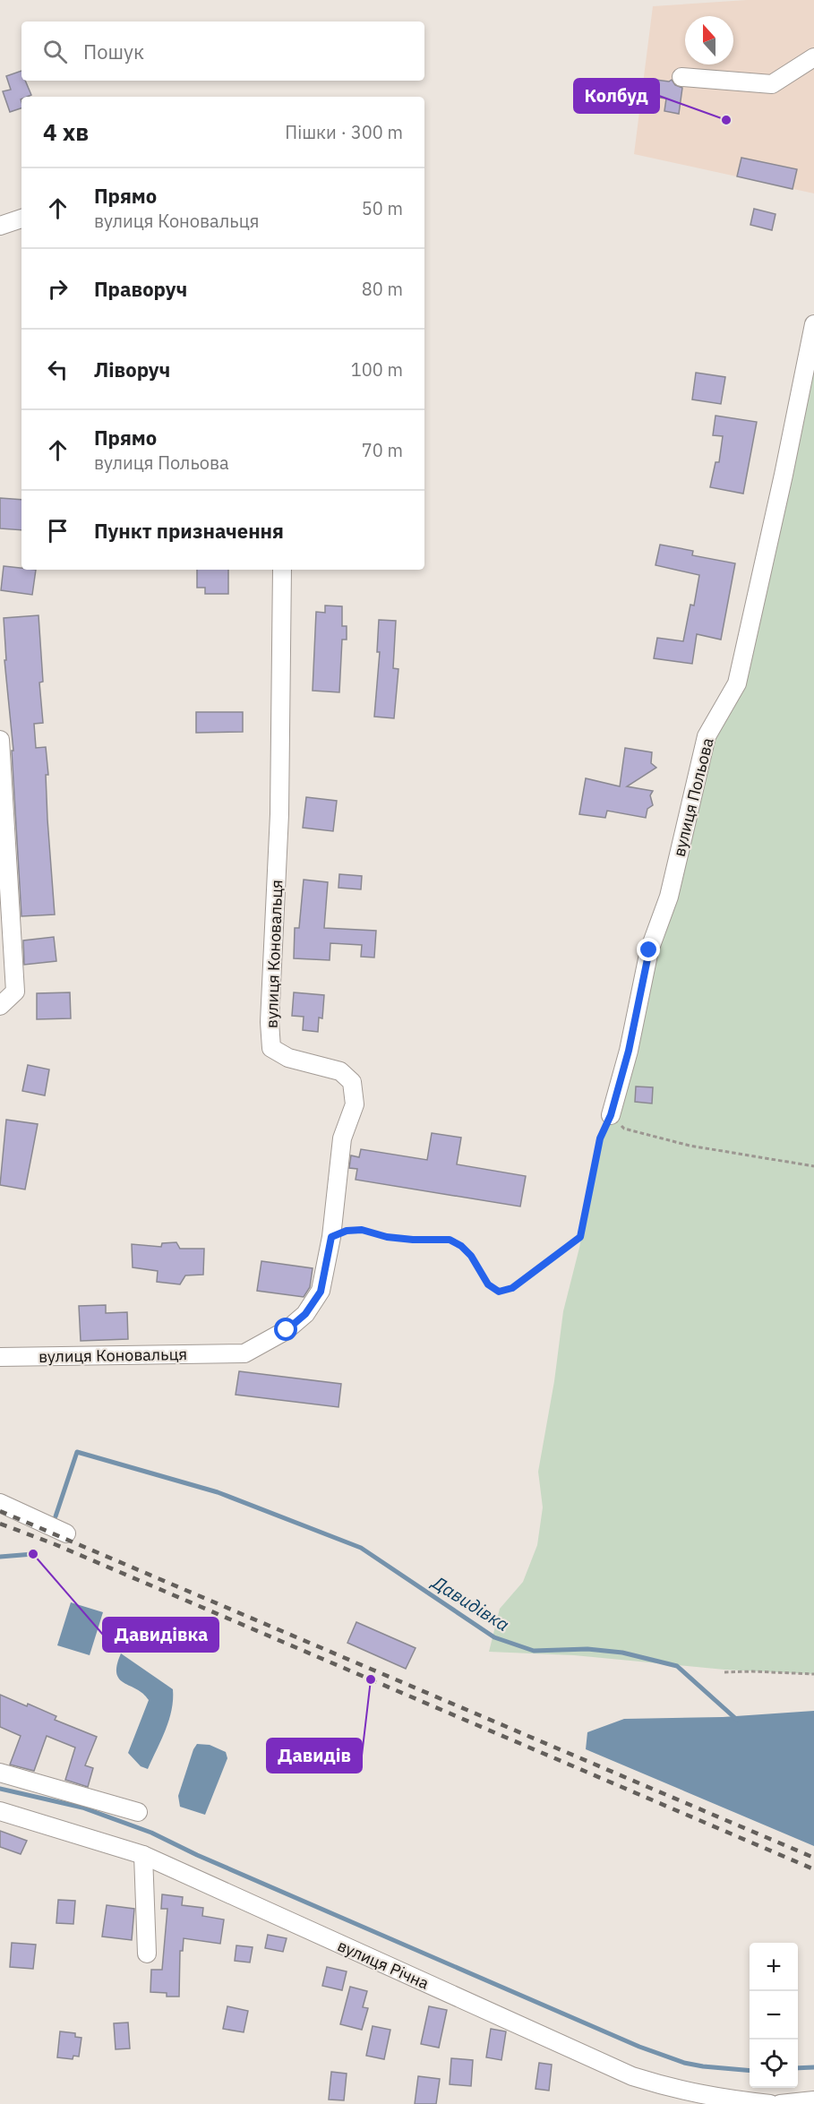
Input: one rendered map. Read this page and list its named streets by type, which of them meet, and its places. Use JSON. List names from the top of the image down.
{
  "streets": {
    "street": ["вулиця Польова", "вулиця Коновальця", "вулиця Річна"]
  },
  "water": ["Давидівка"],
  "places": ["Колбуд", "Давидівка", "Давидів"],
  "north": "top",
  "page": {
    "search": "Пошук",
    "heading": ["4 хв", "Пішки · 300 m"],
    "list": [
      ["Прямо", "вулиця Коновальця", "50 m"],
      ["Праворуч", "80 m"],
      ["Ліворуч", "100 m"],
      ["Прямо", "вулиця Польова", "70 m"],
      "Пункт призначення"
    ],
    "map_buttons": ["+", "−"]
  }
}
